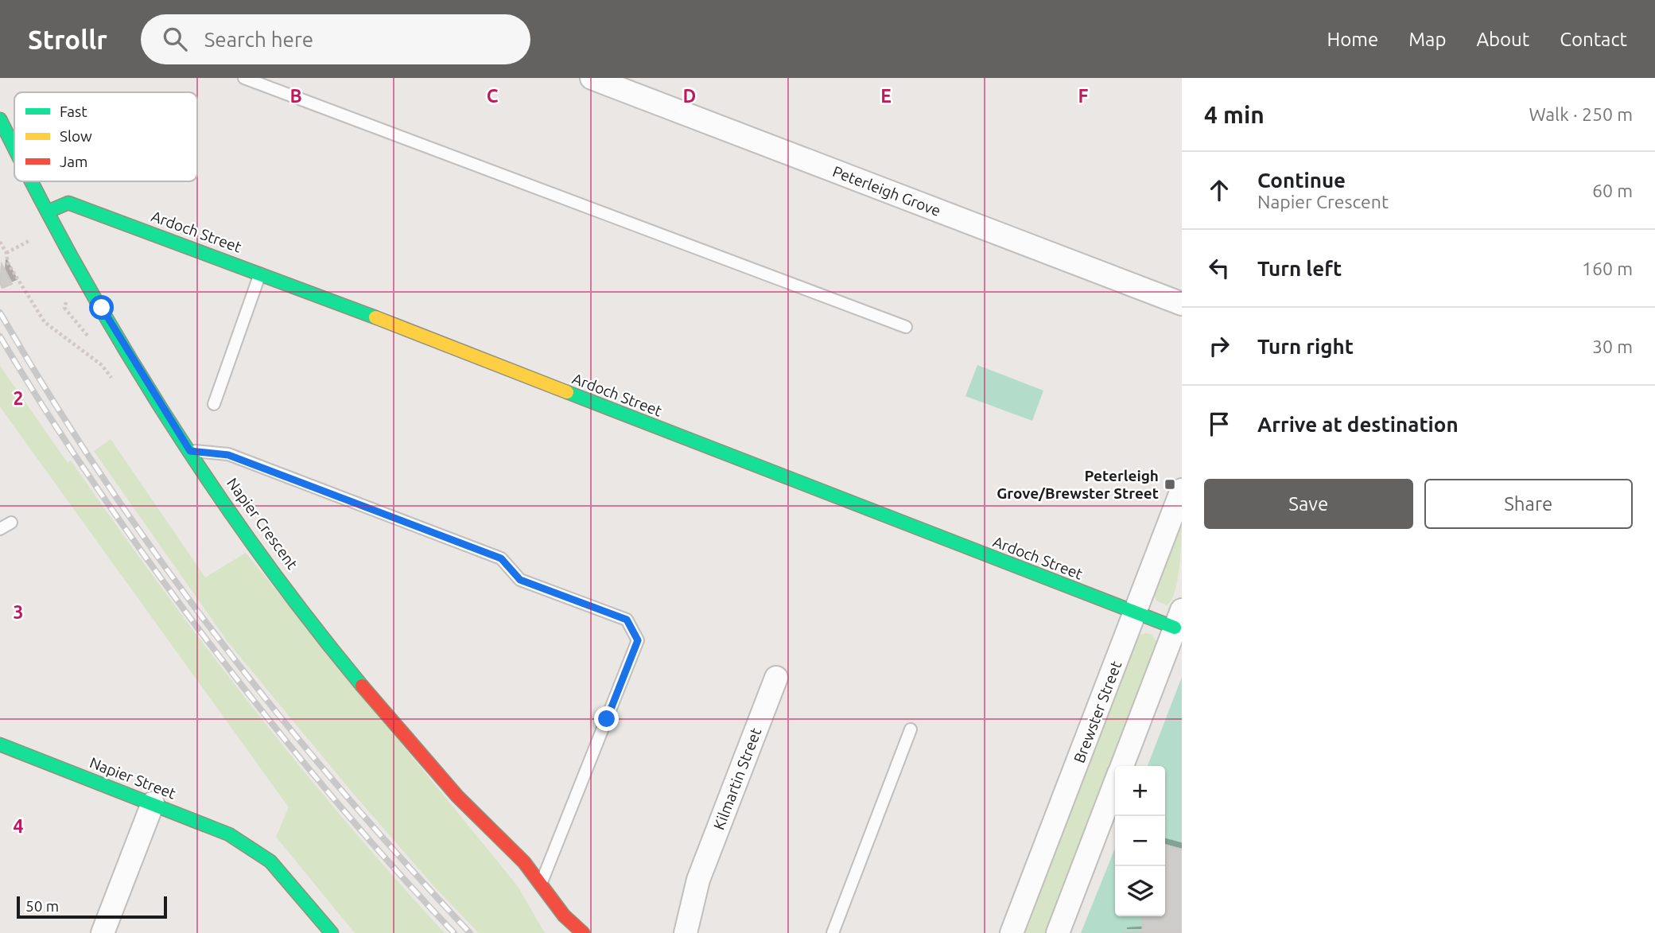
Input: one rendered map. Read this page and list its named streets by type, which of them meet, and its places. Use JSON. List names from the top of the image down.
{
  "streets": {
    "street": [
      "Peterleigh Grove",
      "Ardoch Street",
      "Napier Crescent",
      "Brewster Street",
      "Napier Street",
      "Kilmartin Street"
    ]
  },
  "crossings": [
    ["Ardoch Street", "Napier Crescent"],
    ["Ardoch Street", "Brewster Street"]
  ],
  "places": {
    "transit": ["Peterleigh Grove/Brewster Street"]
  },
  "legend": ["Fast", "Slow", "Jam"],
  "scale_bar": "50 m",
  "page": {
    "header": "Strollr",
    "search": "Search here",
    "nav": [
      "Home",
      "Map",
      "About",
      "Contact"
    ],
    "heading": ["4 min", "Walk · 250 m"],
    "list": [
      ["Continue", "Napier Crescent", "60 m"],
      ["Turn left", "160 m"],
      ["Turn right", "30 m"],
      "Arrive at destination"
    ],
    "buttons": ["Save", "Share"],
    "map_buttons": ["+", "−"],
    "scale": "50 m"
  },
  "grid": {
    "columns": [
      "B",
      "C",
      "D",
      "E",
      "F"
    ],
    "rows": ["2", "3", "4"]
  }
}
